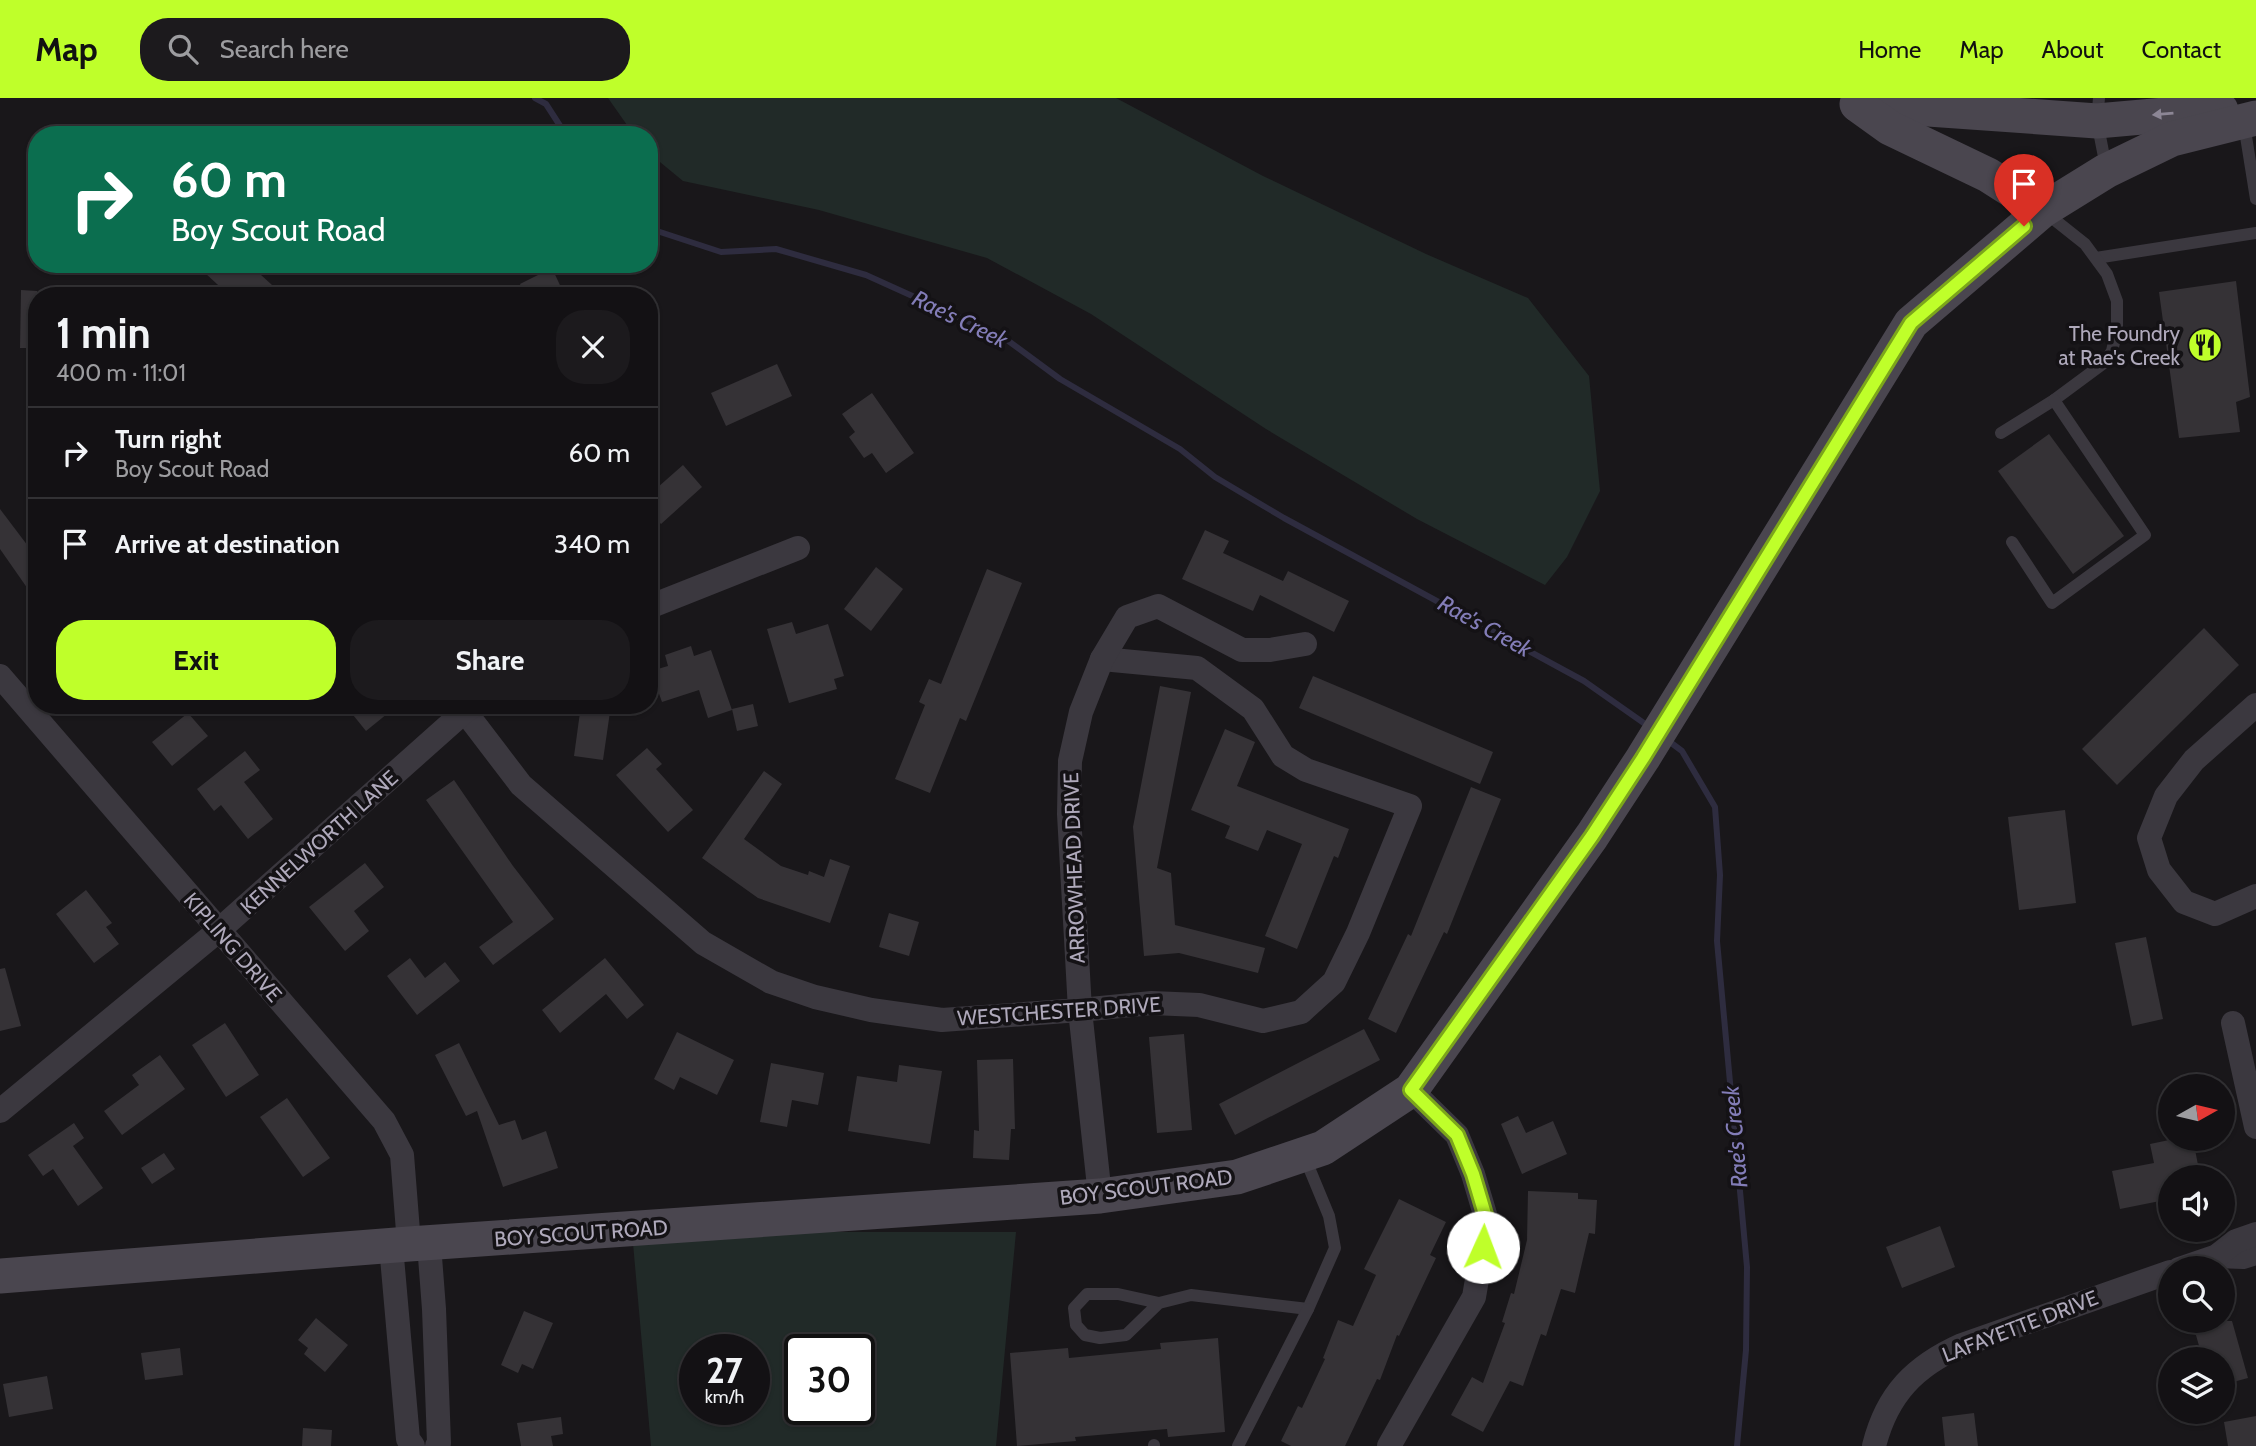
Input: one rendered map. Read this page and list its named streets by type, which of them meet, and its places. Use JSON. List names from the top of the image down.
{
  "streets": {
    "street": [
      "KENNELWORTH LANE",
      "ARROWHEAD DRIVE",
      "KIPLING DRIVE",
      "WESTCHESTER DRIVE",
      "BOY SCOUT ROAD",
      "LAFAYETTE DRIVE"
    ]
  },
  "crossings": [
    ["KENNELWORTH LANE", "KIPLING DRIVE"],
    ["ARROWHEAD DRIVE", "WESTCHESTER DRIVE"],
    ["ARROWHEAD DRIVE", "BOY SCOUT ROAD"],
    ["KIPLING DRIVE", "BOY SCOUT ROAD"]
  ],
  "water": ["Rae's Creek"],
  "places": {
    "restaurant": ["The Foundry at Rae's Creek"]
  },
  "north": "right",
  "page": {
    "header": "Map",
    "search": "Search here",
    "nav": [
      "Home",
      "Map",
      "About",
      "Contact"
    ],
    "turn": ["60 m", "Boy Scout Road"],
    "heading": ["1 min", "400 m · 11:01"],
    "list": [
      {
        "name": "Turn right",
        "note": "Boy Scout Road",
        "value": "60 m"
      },
      {
        "name": "Arrive at destination",
        "value": "340 m"
      }
    ],
    "buttons": ["Exit", "Share"],
    "speed": "27 km/h",
    "limit": "30"
  }
}
